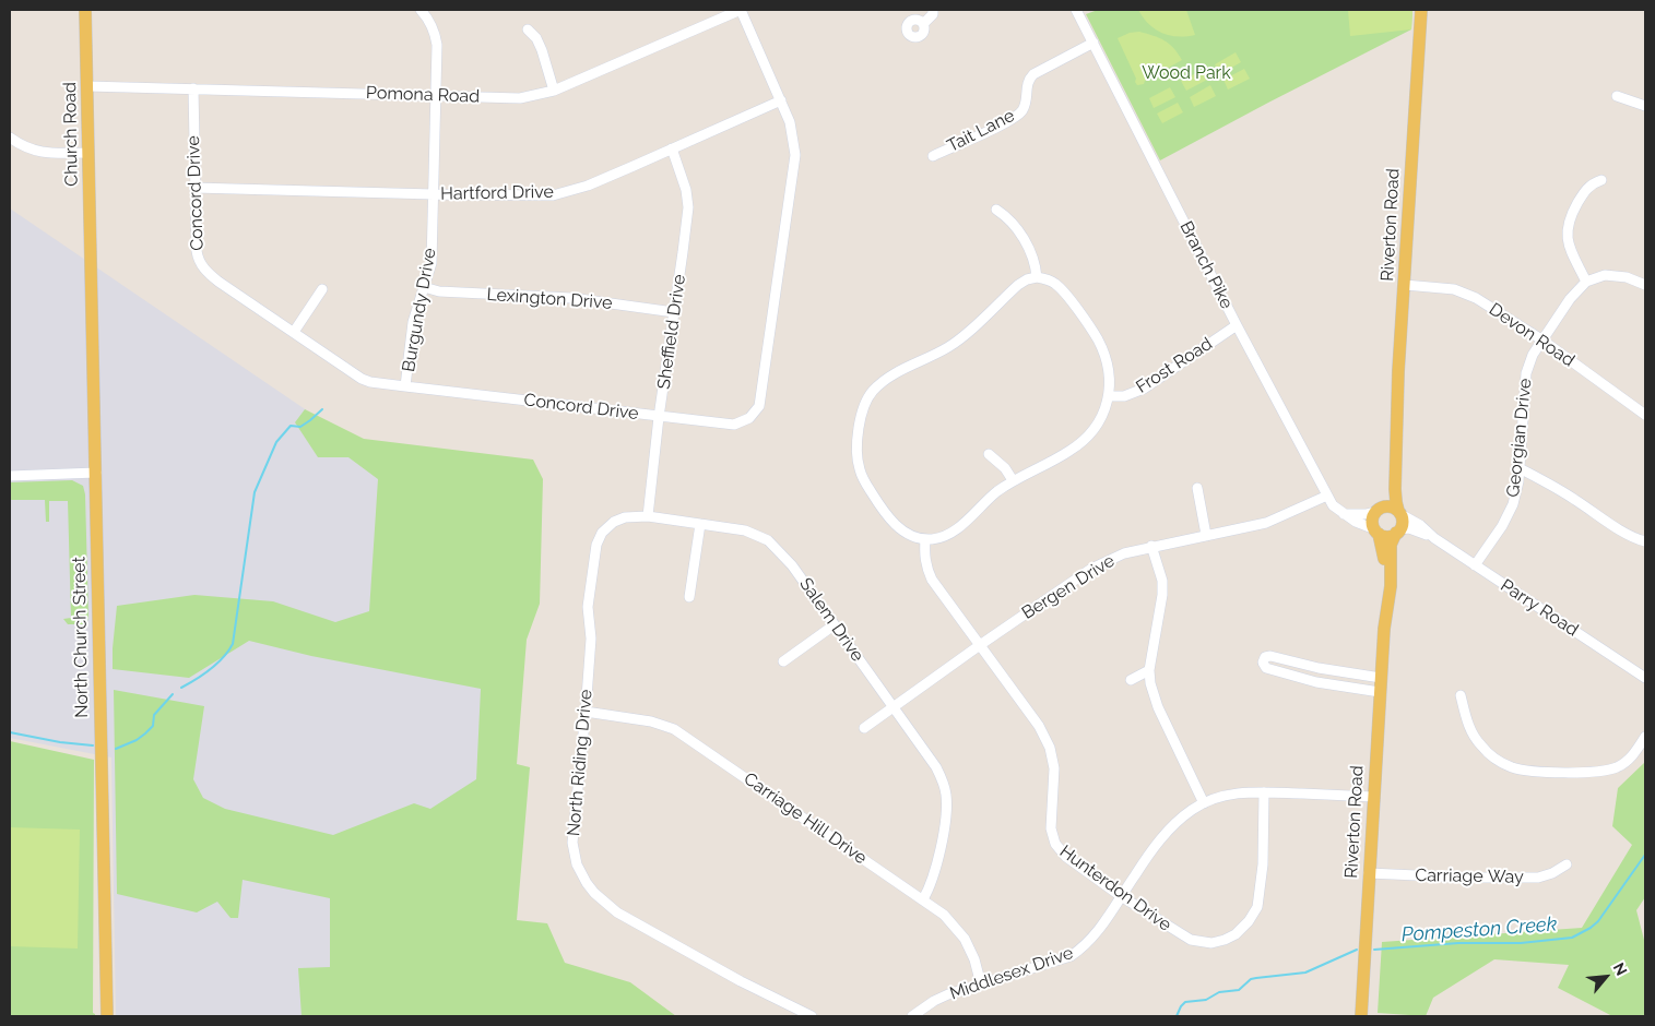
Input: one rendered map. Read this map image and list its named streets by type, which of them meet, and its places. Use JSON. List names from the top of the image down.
{
  "streets": {
    "main road": ["Church Road", "Riverton Road", "North Church Street"],
    "street": [
      "Pomona Road",
      "Tait Lane",
      "Concord Drive",
      "Hartford Drive",
      "Branch Pike",
      "Lexington Drive",
      "Burgundy Drive",
      "Sheffield Drive",
      "Devon Road",
      "Frost Road",
      "Georgian Drive",
      "Bergen Drive",
      "Parry Road",
      "Salem Drive",
      "North Riding Drive",
      "Carriage Hill Drive",
      "Carriage Way",
      "Hunterdon Drive",
      "Middlesex Drive"
    ]
  },
  "crossings": [
    ["Pomona Road", "Church Road"],
    ["Pomona Road", "Concord Drive"],
    ["Pomona Road", "Burgundy Drive"],
    ["Tait Lane", "Branch Pike"],
    ["Church Road", "North Church Street"],
    ["Concord Drive", "Hartford Drive"],
    ["Concord Drive", "Burgundy Drive"],
    ["Concord Drive", "Sheffield Drive"],
    ["Hartford Drive", "Burgundy Drive"],
    ["Hartford Drive", "Sheffield Drive"],
    ["Riverton Road", "Branch Pike"],
    ["Riverton Road", "Devon Road"],
    ["Riverton Road", "Parry Road"],
    ["Riverton Road", "Carriage Way"],
    ["Riverton Road", "Middlesex Drive"],
    ["Branch Pike", "Frost Road"],
    ["Branch Pike", "Bergen Drive"],
    ["Branch Pike", "Parry Road"],
    ["Lexington Drive", "Burgundy Drive"],
    ["Lexington Drive", "Sheffield Drive"],
    ["Sheffield Drive", "Salem Drive"],
    ["Devon Road", "Georgian Drive"],
    ["Georgian Drive", "Parry Road"],
    ["Bergen Drive", "Salem Drive"],
    ["Bergen Drive", "Hunterdon Drive"],
    ["Salem Drive", "North Riding Drive"],
    ["Salem Drive", "Carriage Hill Drive"],
    ["North Riding Drive", "Carriage Hill Drive"],
    ["Carriage Hill Drive", "Middlesex Drive"],
    ["Hunterdon Drive", "Middlesex Drive"]
  ],
  "water": ["Pompeston Creek"],
  "parks": ["Wood Park"],
  "north": "top right"
}
